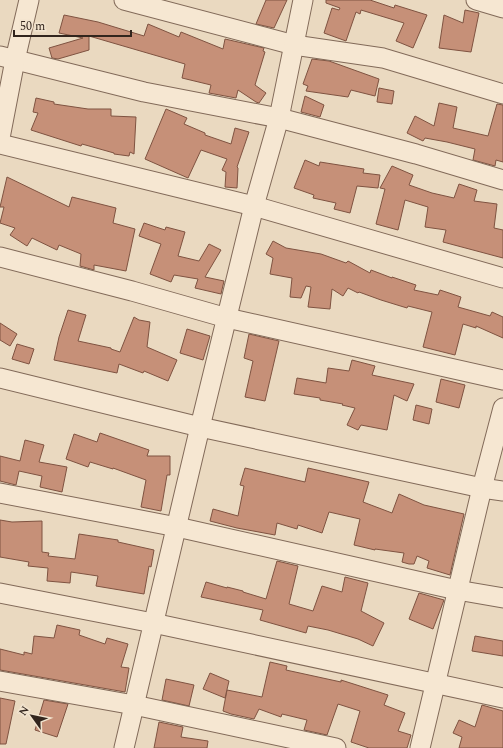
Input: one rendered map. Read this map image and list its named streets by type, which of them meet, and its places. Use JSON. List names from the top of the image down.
{
  "scale_bar": "50 m",
  "north": "top left"
}
